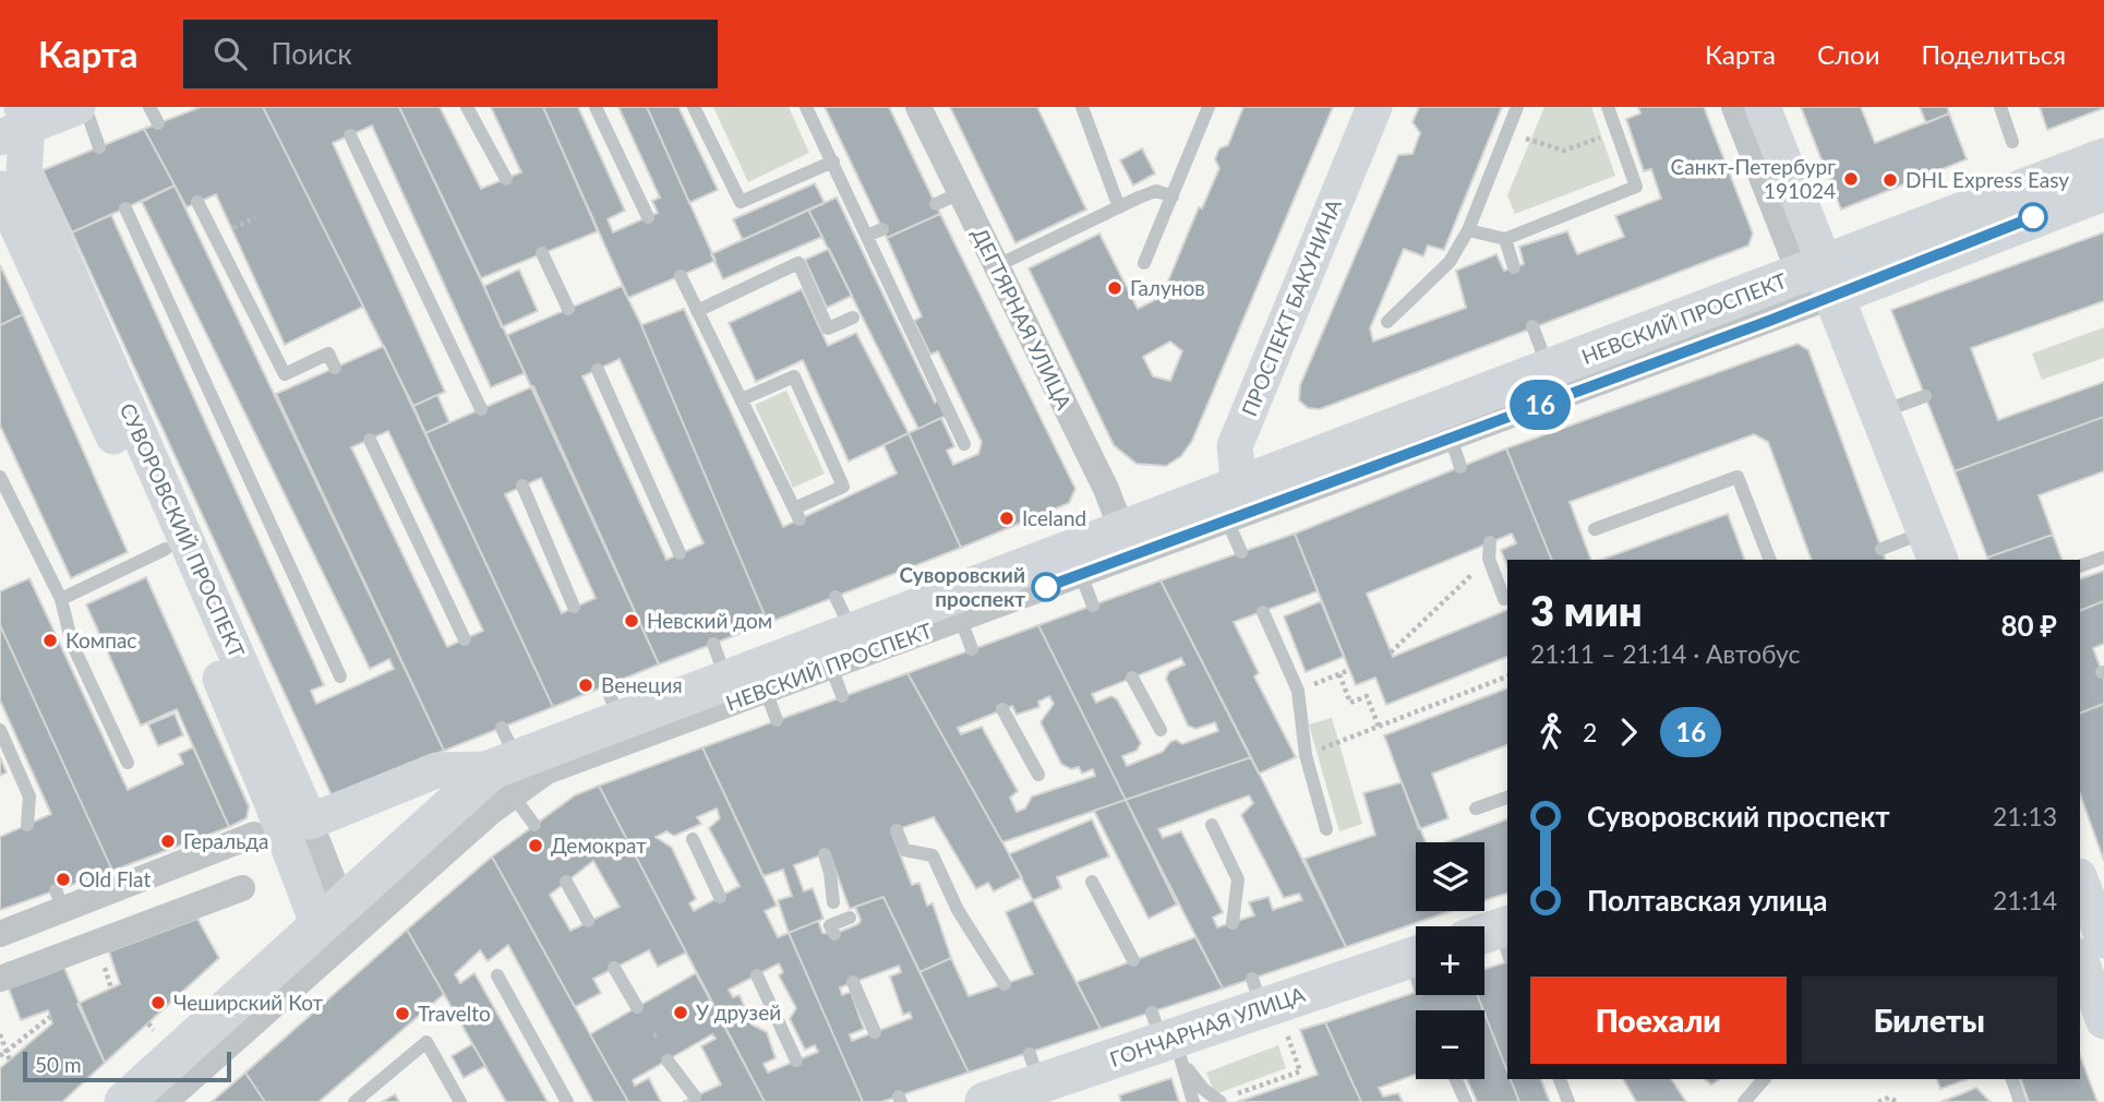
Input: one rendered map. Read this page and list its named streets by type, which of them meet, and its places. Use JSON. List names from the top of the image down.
{
  "streets": {
    "main road": [
      "ПРОСПЕКТ БАКУНИНА",
      "НЕВСКИЙ ПРОСПЕКТ",
      "СУВОРОВСКИЙ ПРОСПЕКТ",
      "ГОНЧАРНАЯ УЛИЦА"
    ],
    "street": ["ДЕГТЯРНАЯ УЛИЦА"]
  },
  "crossings": [
    ["ПРОСПЕКТ БАКУНИНА", "НЕВСКИЙ ПРОСПЕКТ"],
    ["ДЕГТЯРНАЯ УЛИЦА", "НЕВСКИЙ ПРОСПЕКТ"],
    ["НЕВСКИЙ ПРОСПЕКТ", "СУВОРОВСКИЙ ПРОСПЕКТ"]
  ],
  "places": [
    "Санкт-Петербург 191024",
    "DHL Express Easy",
    "Галунов",
    "Iceland",
    "Суворовский проспект",
    "Невский дом",
    "Компас",
    "Венеция",
    "Геральда",
    "Демократ",
    "Old Flat",
    "Чеширский Кот",
    "У друзей",
    "Travelto"
  ],
  "lines": ["bus line 16"],
  "scale_bar": "50 m",
  "page": {
    "header": "Карта",
    "search": "Поиск",
    "nav": ["Карта", "Слои", "Поделиться"],
    "on_map": "16",
    "heading": ["3 мин", "21:11 – 21:14 · Автобус", "80 ₽"],
    "legs": ["2", "16"],
    "list": [
      {
        "name": "Суворовский проспект",
        "value": "21:13"
      },
      {
        "name": "Полтавская улица",
        "value": "21:14"
      }
    ],
    "map_buttons": ["+", "−"],
    "buttons": ["Поехали", "Билеты"],
    "scale": "50 m"
  }
}
